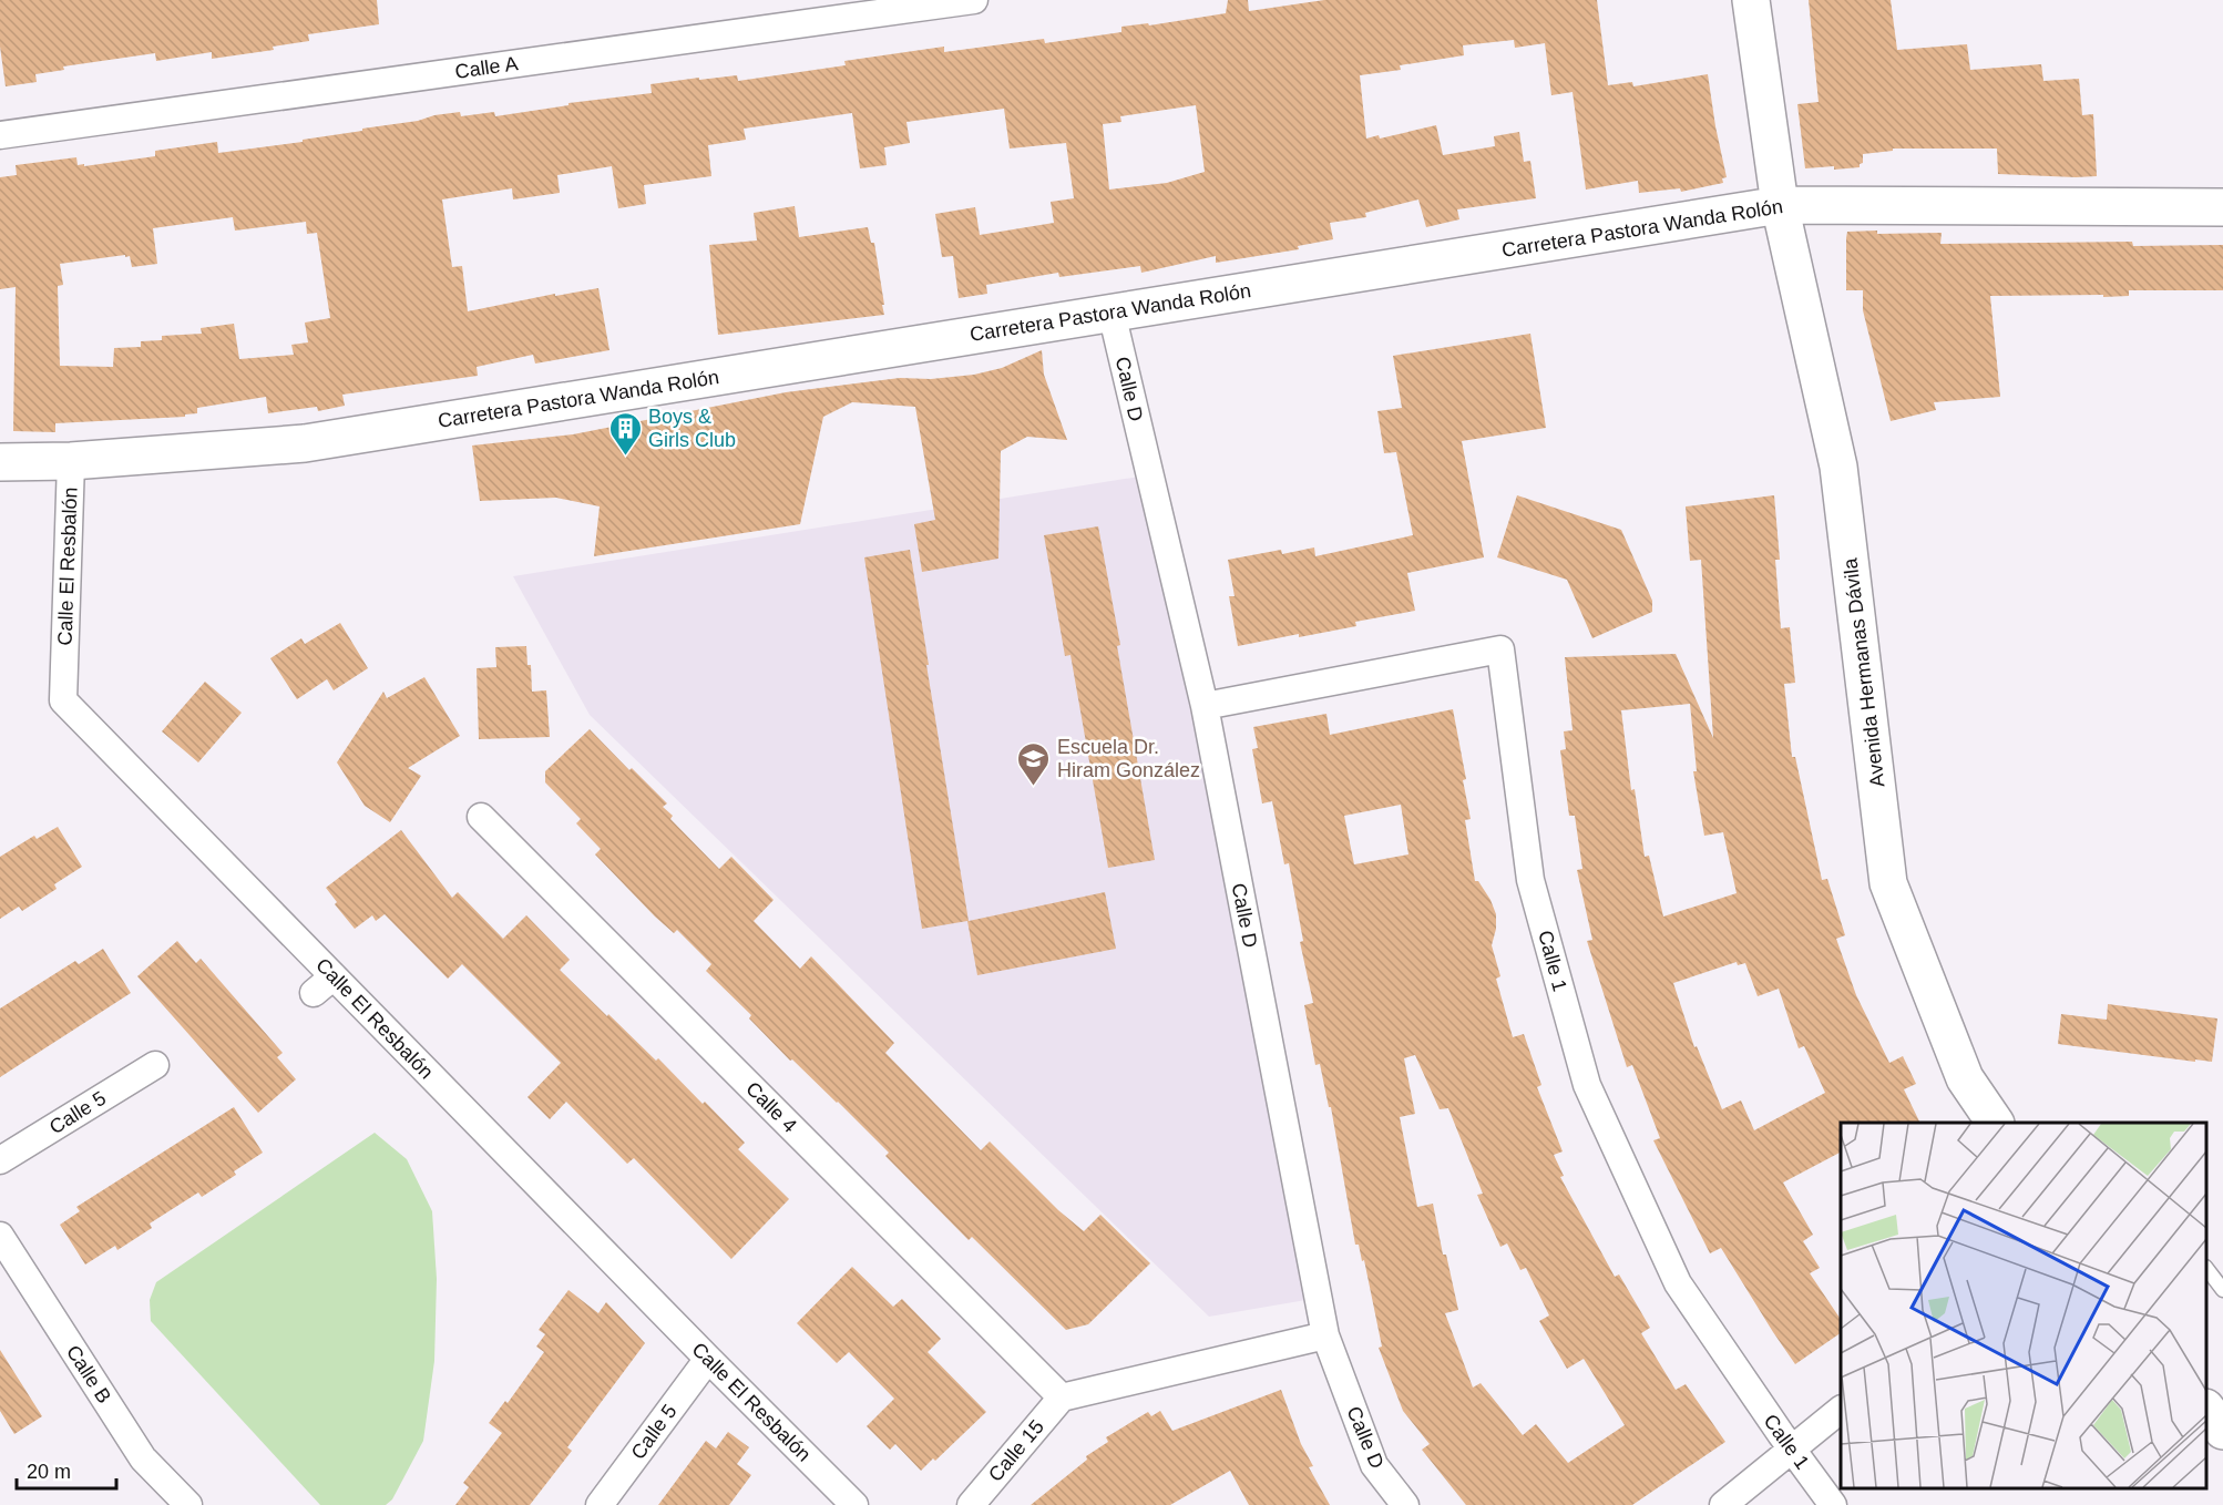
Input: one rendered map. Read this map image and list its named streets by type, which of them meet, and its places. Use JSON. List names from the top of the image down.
{
  "streets": {
    "street": [
      "Calle A",
      "Carretera Pastora Wanda Rolón",
      "Calle D",
      "Calle El Resbalón",
      "Avenida Hermanas Dávila",
      "Calle 1",
      "Calle 4",
      "Calle 5",
      "Calle B",
      "Calle 15"
    ]
  },
  "crossings": [
    ["Carretera Pastora Wanda Rolón", "Calle D"],
    ["Carretera Pastora Wanda Rolón", "Calle El Resbalón"],
    ["Carretera Pastora Wanda Rolón", "Avenida Hermanas Dávila"],
    ["Calle D", "Calle 1"],
    ["Calle El Resbalón", "Calle 5"],
    ["Calle 4", "Calle 15"]
  ],
  "places": {
    "building": ["Boys & Girls Club"],
    "school or university": ["Escuela Dr. Hiram González"]
  },
  "scale_bar": "20 m"
}
